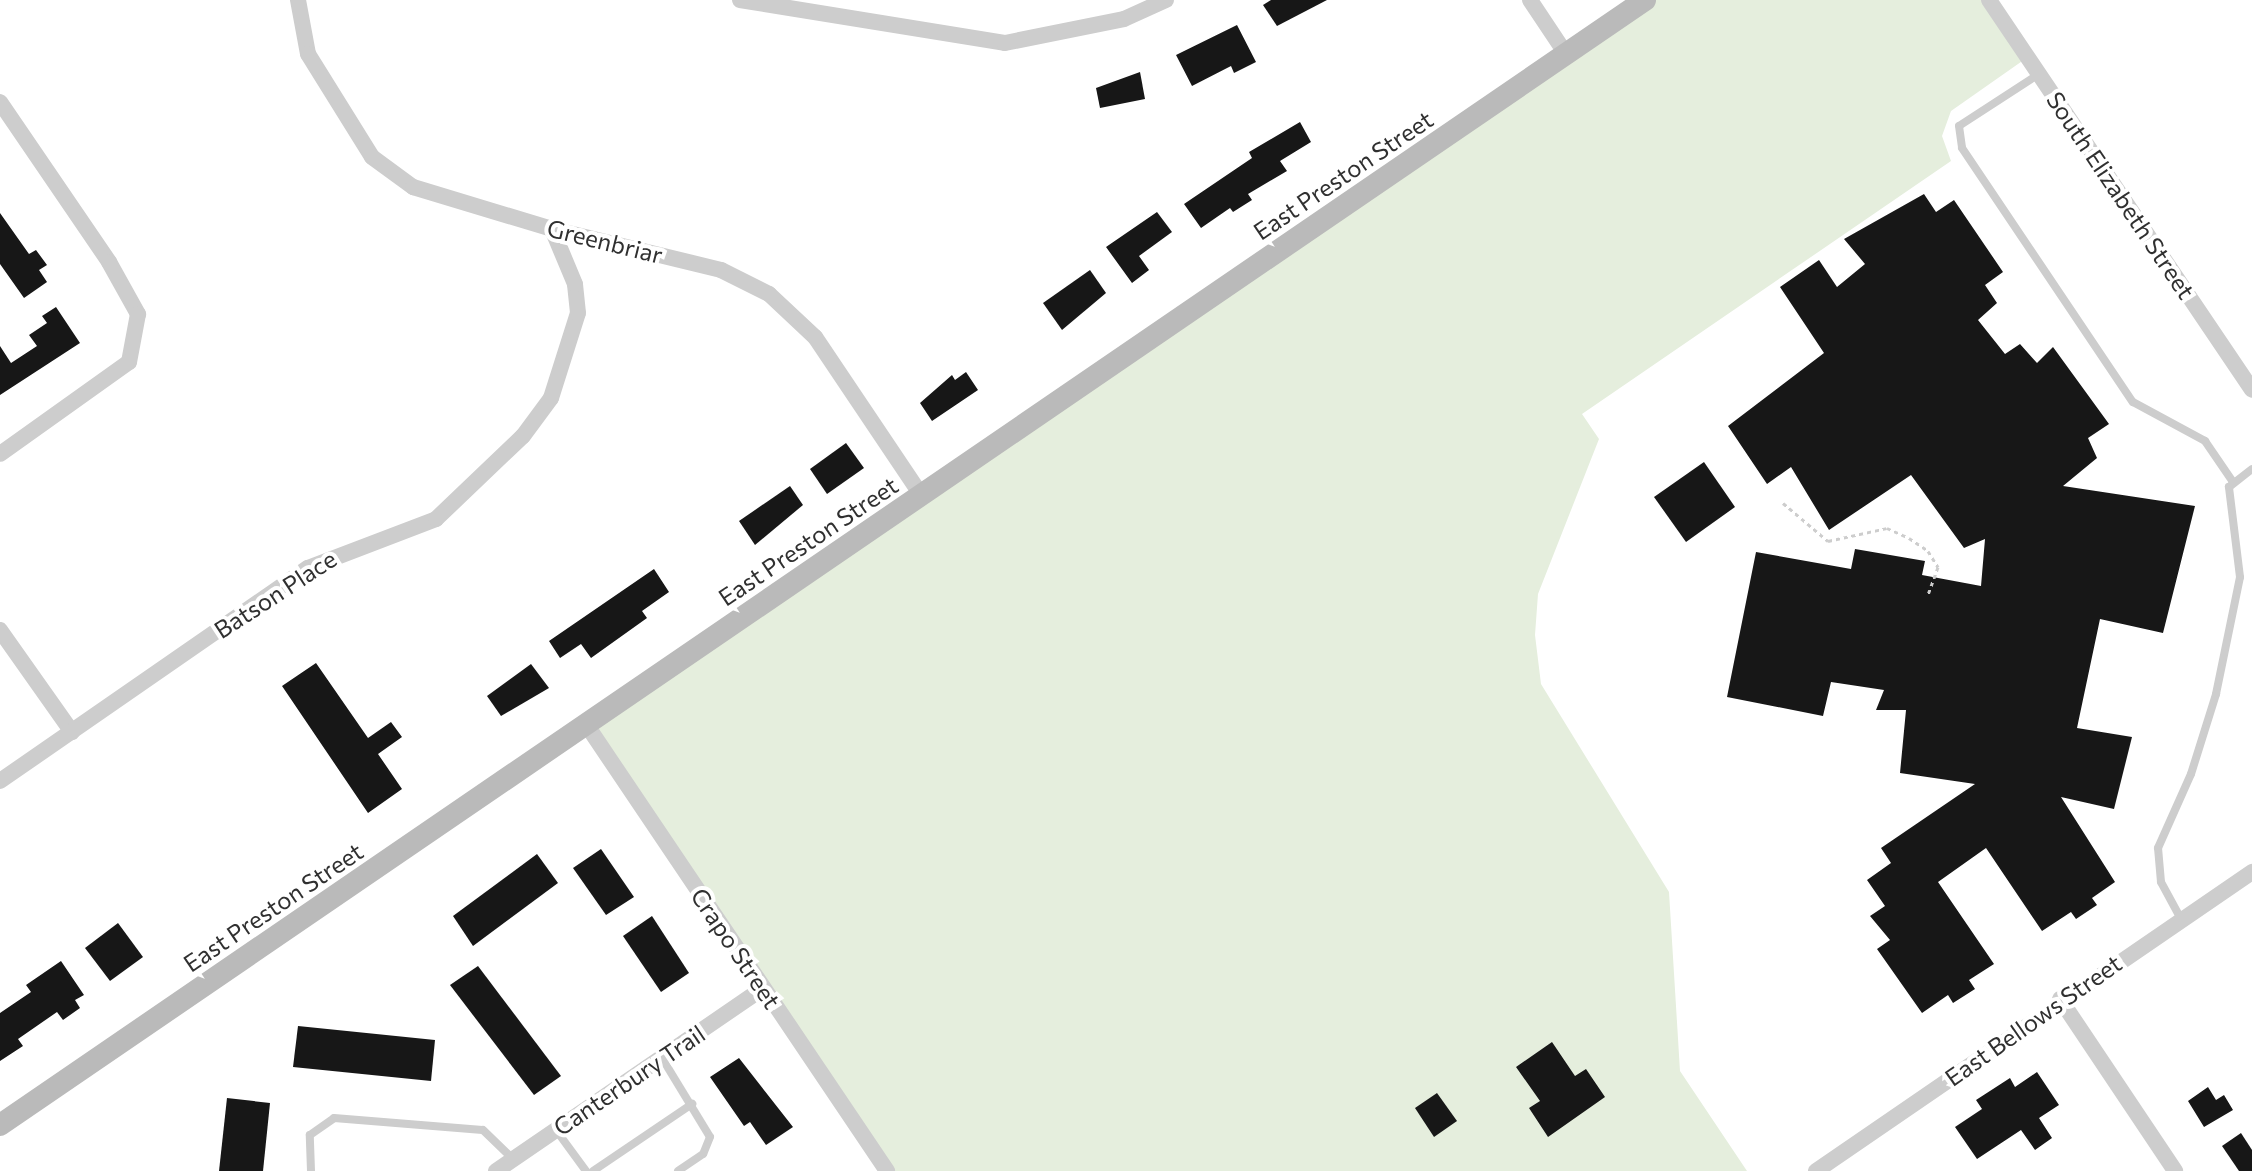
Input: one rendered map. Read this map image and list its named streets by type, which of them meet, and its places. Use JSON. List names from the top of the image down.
{
  "streets": {
    "street": [
      "East Preston Street",
      "South Elizabeth Street",
      "Greenbriar",
      "Batson Place",
      "Crapo Street",
      "East Bellows Street",
      "Canterbury Trail"
    ]
  },
  "crossings": [
    ["East Preston Street", "Greenbriar"],
    ["East Preston Street", "Crapo Street"],
    ["Greenbriar", "Batson Place"],
    ["Crapo Street", "Canterbury Trail"]
  ]
}
